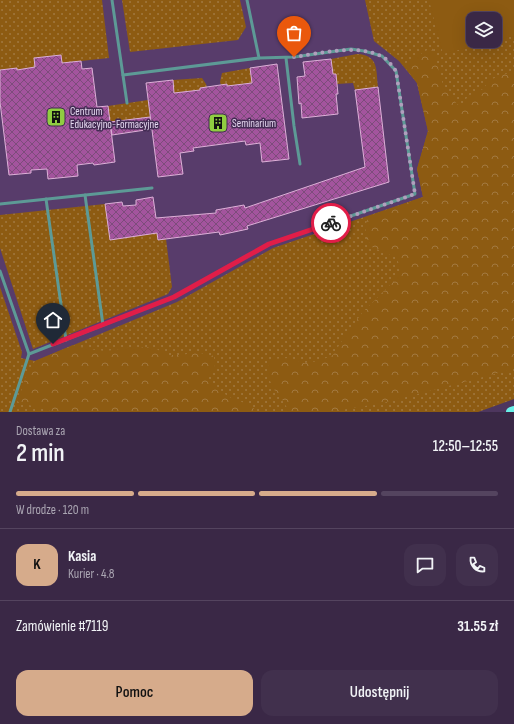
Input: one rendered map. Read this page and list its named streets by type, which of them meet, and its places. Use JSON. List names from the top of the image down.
{
  "places": {
    "building": ["Centrum Edukacyjno-Formacyjne", "Seminarium"]
  },
  "page": {
    "heading": ["2 min", "Dostawa za", "12:50–12:55"],
    "panel": [
      "Kasia",
      "Kurier · 4.8",
      "Zamówienie #7119",
      "31.55 zł"
    ],
    "bar": "W drodze · 120 m",
    "round": "K",
    "buttons": ["Pomoc", "Udostępnij"]
  }
}
